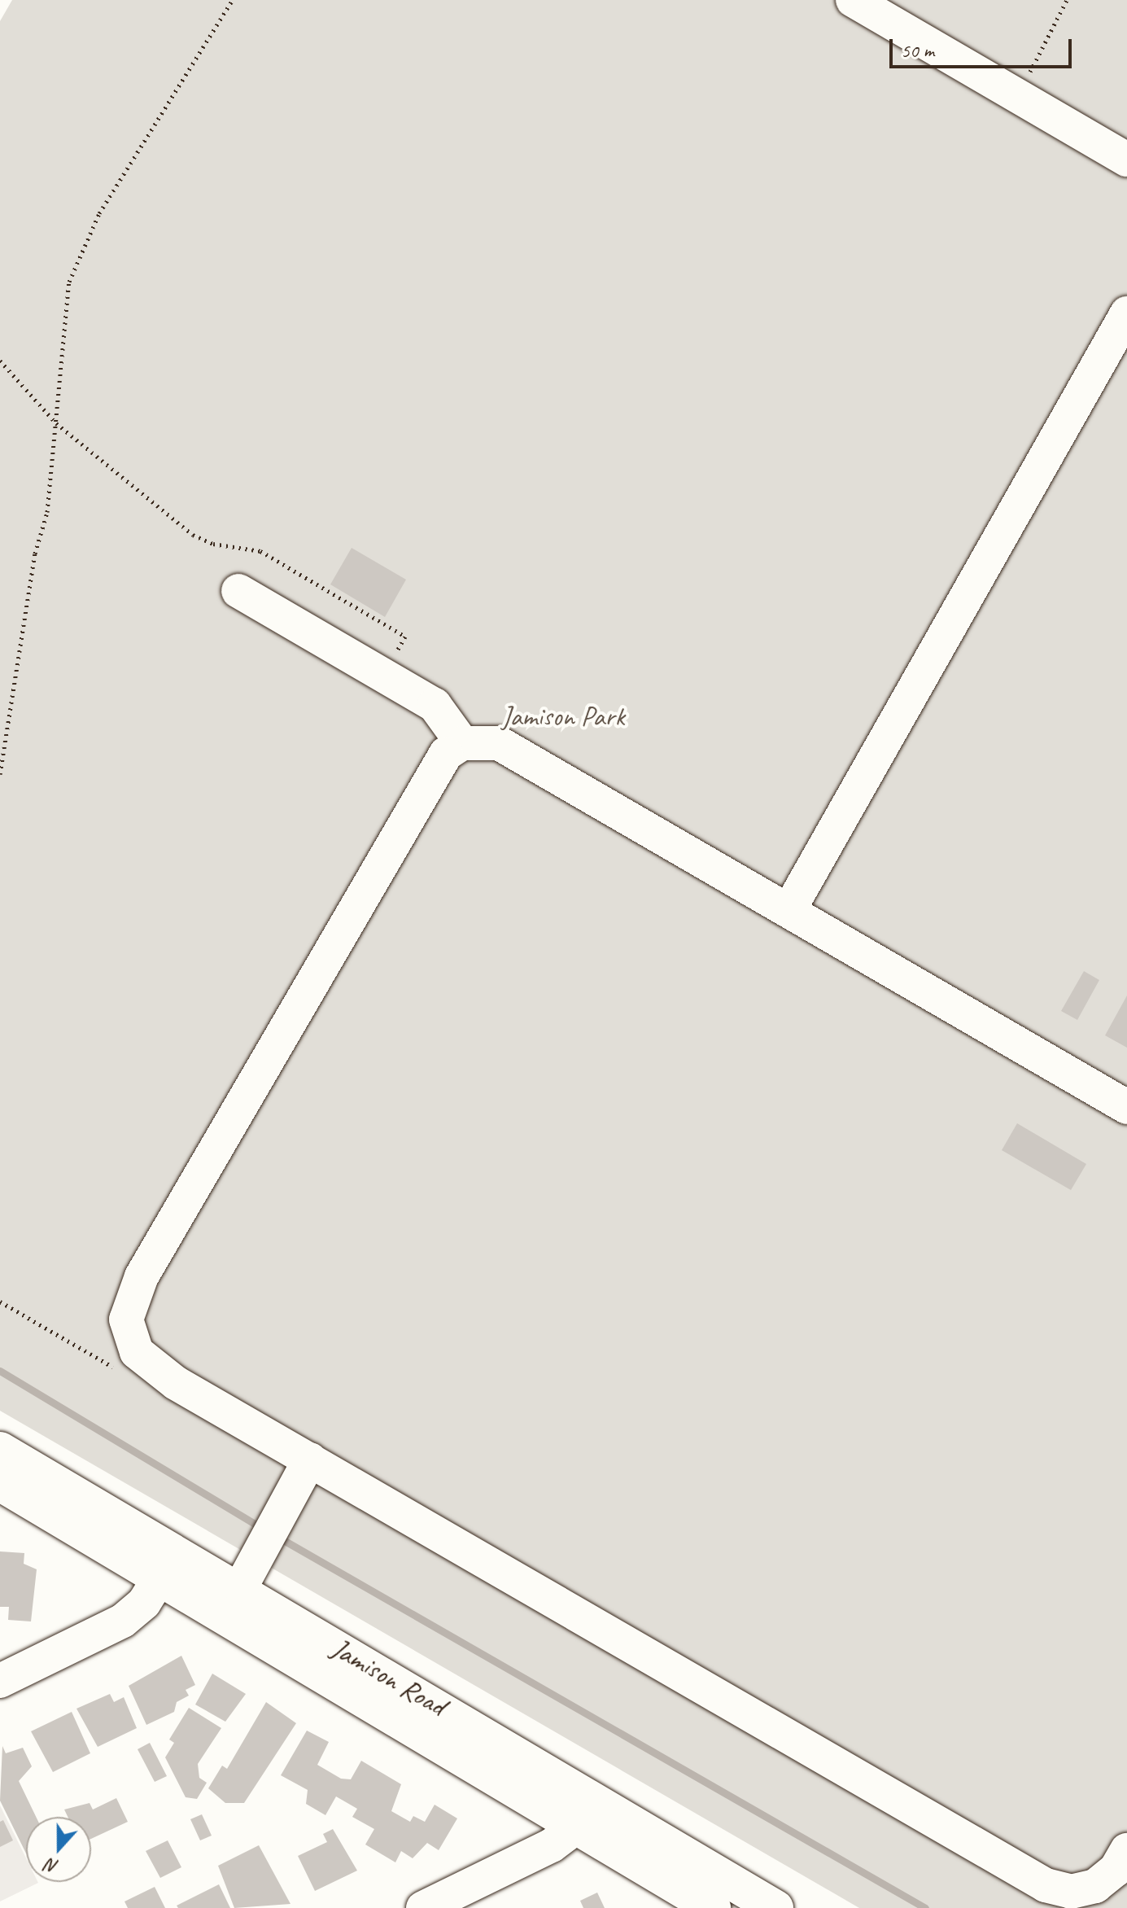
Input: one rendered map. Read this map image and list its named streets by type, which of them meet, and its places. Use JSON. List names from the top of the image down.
{
  "streets": {
    "main road": ["Jamison Road"]
  },
  "parks": ["Jamison Park"],
  "scale_bar": "50 m",
  "north": "bottom"
}
